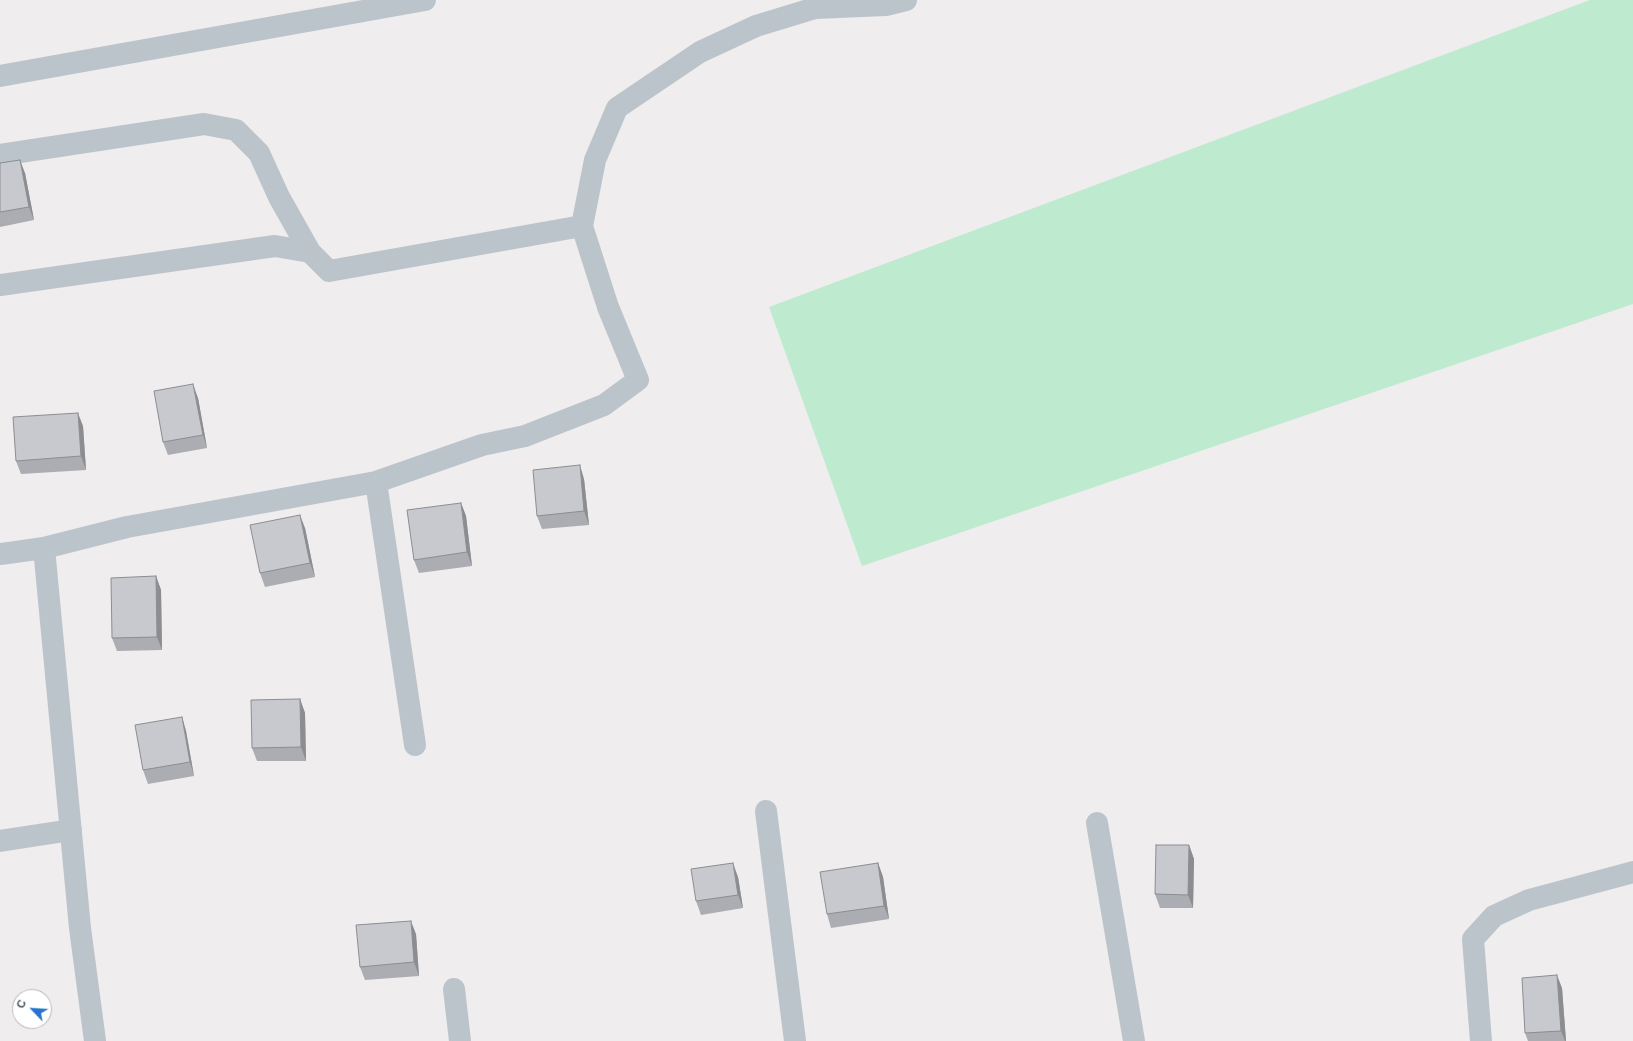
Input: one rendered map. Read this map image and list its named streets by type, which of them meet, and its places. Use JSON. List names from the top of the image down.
{
  "north": "top left"
}
